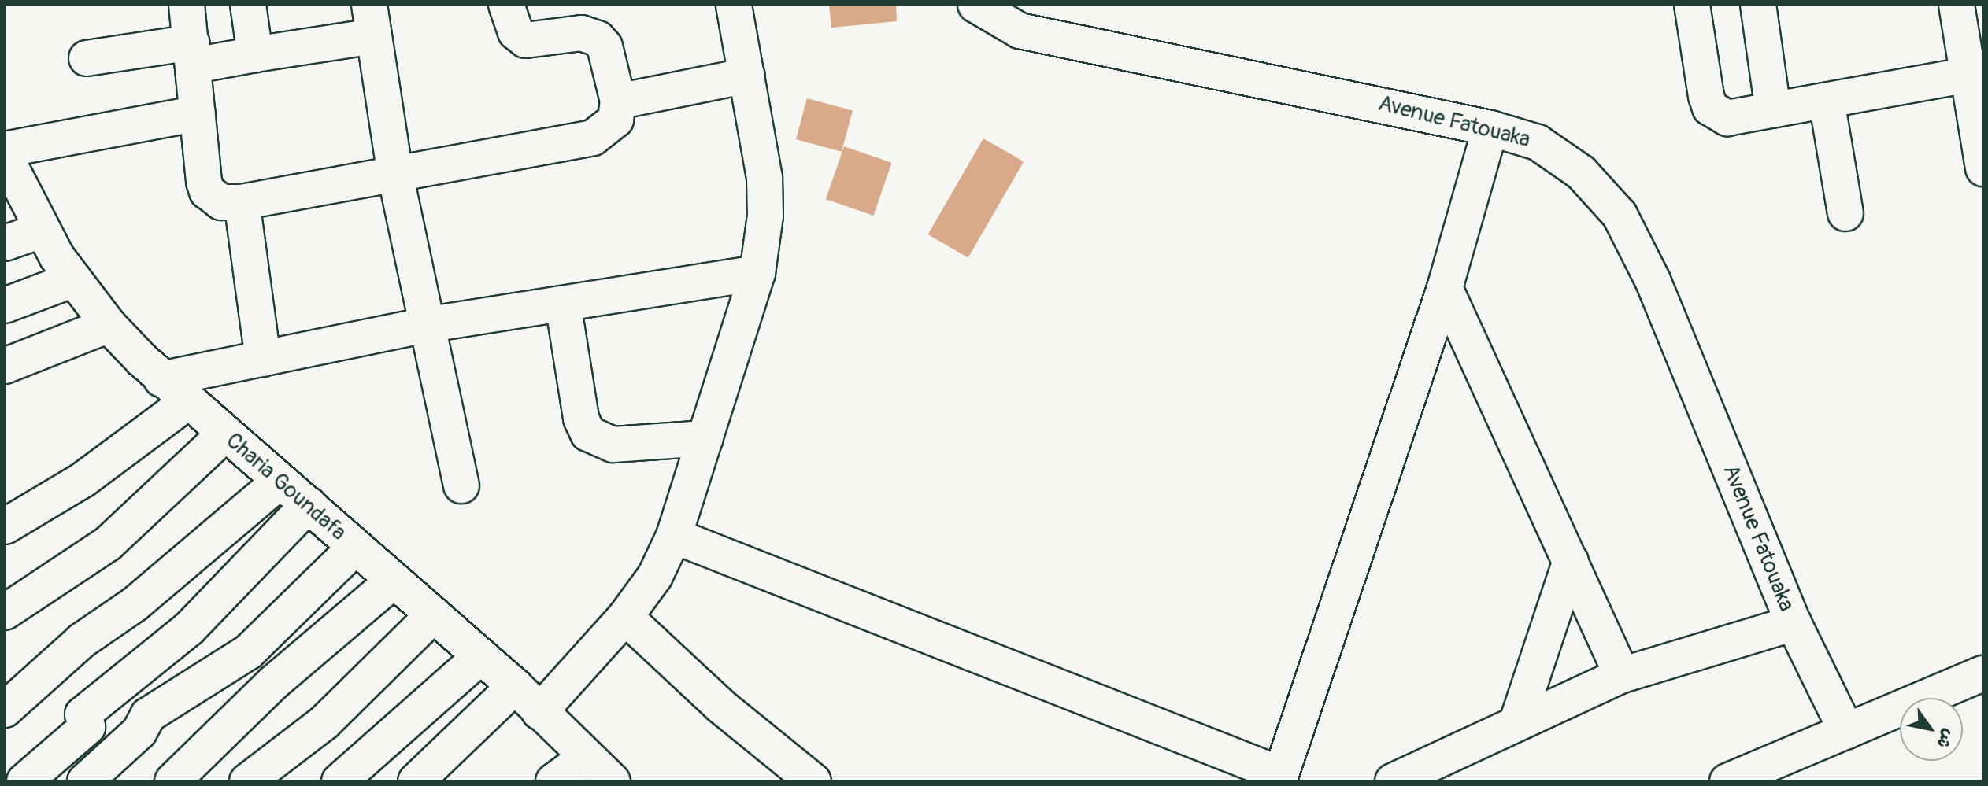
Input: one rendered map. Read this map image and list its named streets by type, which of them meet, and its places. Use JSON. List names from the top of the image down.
{
  "streets": {
    "street": ["Avenue Fatouaka", "Charia Goundafa"]
  },
  "north": "bottom right"
}
